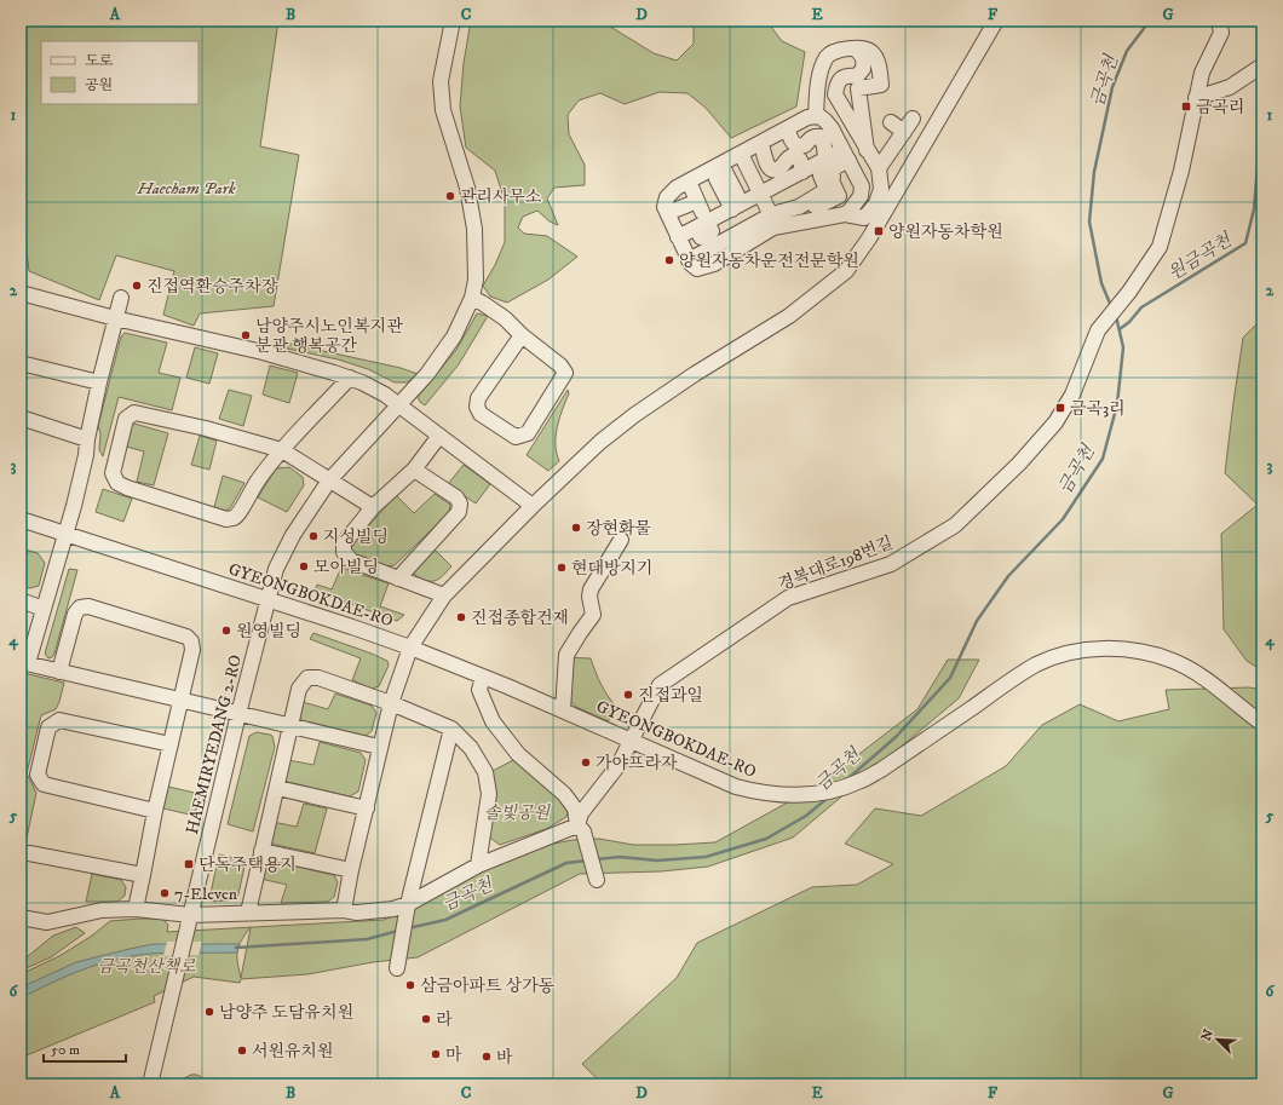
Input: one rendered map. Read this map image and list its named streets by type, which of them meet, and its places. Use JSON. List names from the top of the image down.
{
  "streets": {
    "street": ["경복대로198번길", "GYEONGBOKDAE-RO", "HAEMIRYEDANG 2-RO"]
  },
  "crossings": [
    ["경복대로198번길", "GYEONGBOKDAE-RO"],
    ["GYEONGBOKDAE-RO", "HAEMIRYEDANG 2-RO"]
  ],
  "water": ["금곡천", "원금곡천"],
  "parks": ["Haecham Park", "솔빛공원", "금곡천산책로"],
  "places": {
    "transit": [
      "금곡리",
      "양원자동차학원",
      "금곡3리",
      "단독주택용지"
    ],
    "other": [
      "관리사무소",
      "양원자동차운전전문학원",
      "진접역환승주차장",
      "남양주시노인복지관 분관 행복공간",
      "장현화물",
      "지성빌딩",
      "모아빌딩",
      "현대방지기",
      "진접종합건재",
      "원영빌딩",
      "진접과일",
      "가야프라자",
      "7-Eleven",
      "삼금아파트 상가동",
      "남양주 도담유치원",
      "라",
      "서원유치원",
      "마",
      "바"
    ]
  },
  "legend": ["도로", "공원"],
  "scale_bar": "50 m",
  "north": "top left",
  "grid": {
    "columns": [
      "A",
      "B",
      "C",
      "D",
      "E",
      "F",
      "G"
    ],
    "rows": [
      "1",
      "2",
      "3",
      "4",
      "5",
      "6"
    ]
  }
}
